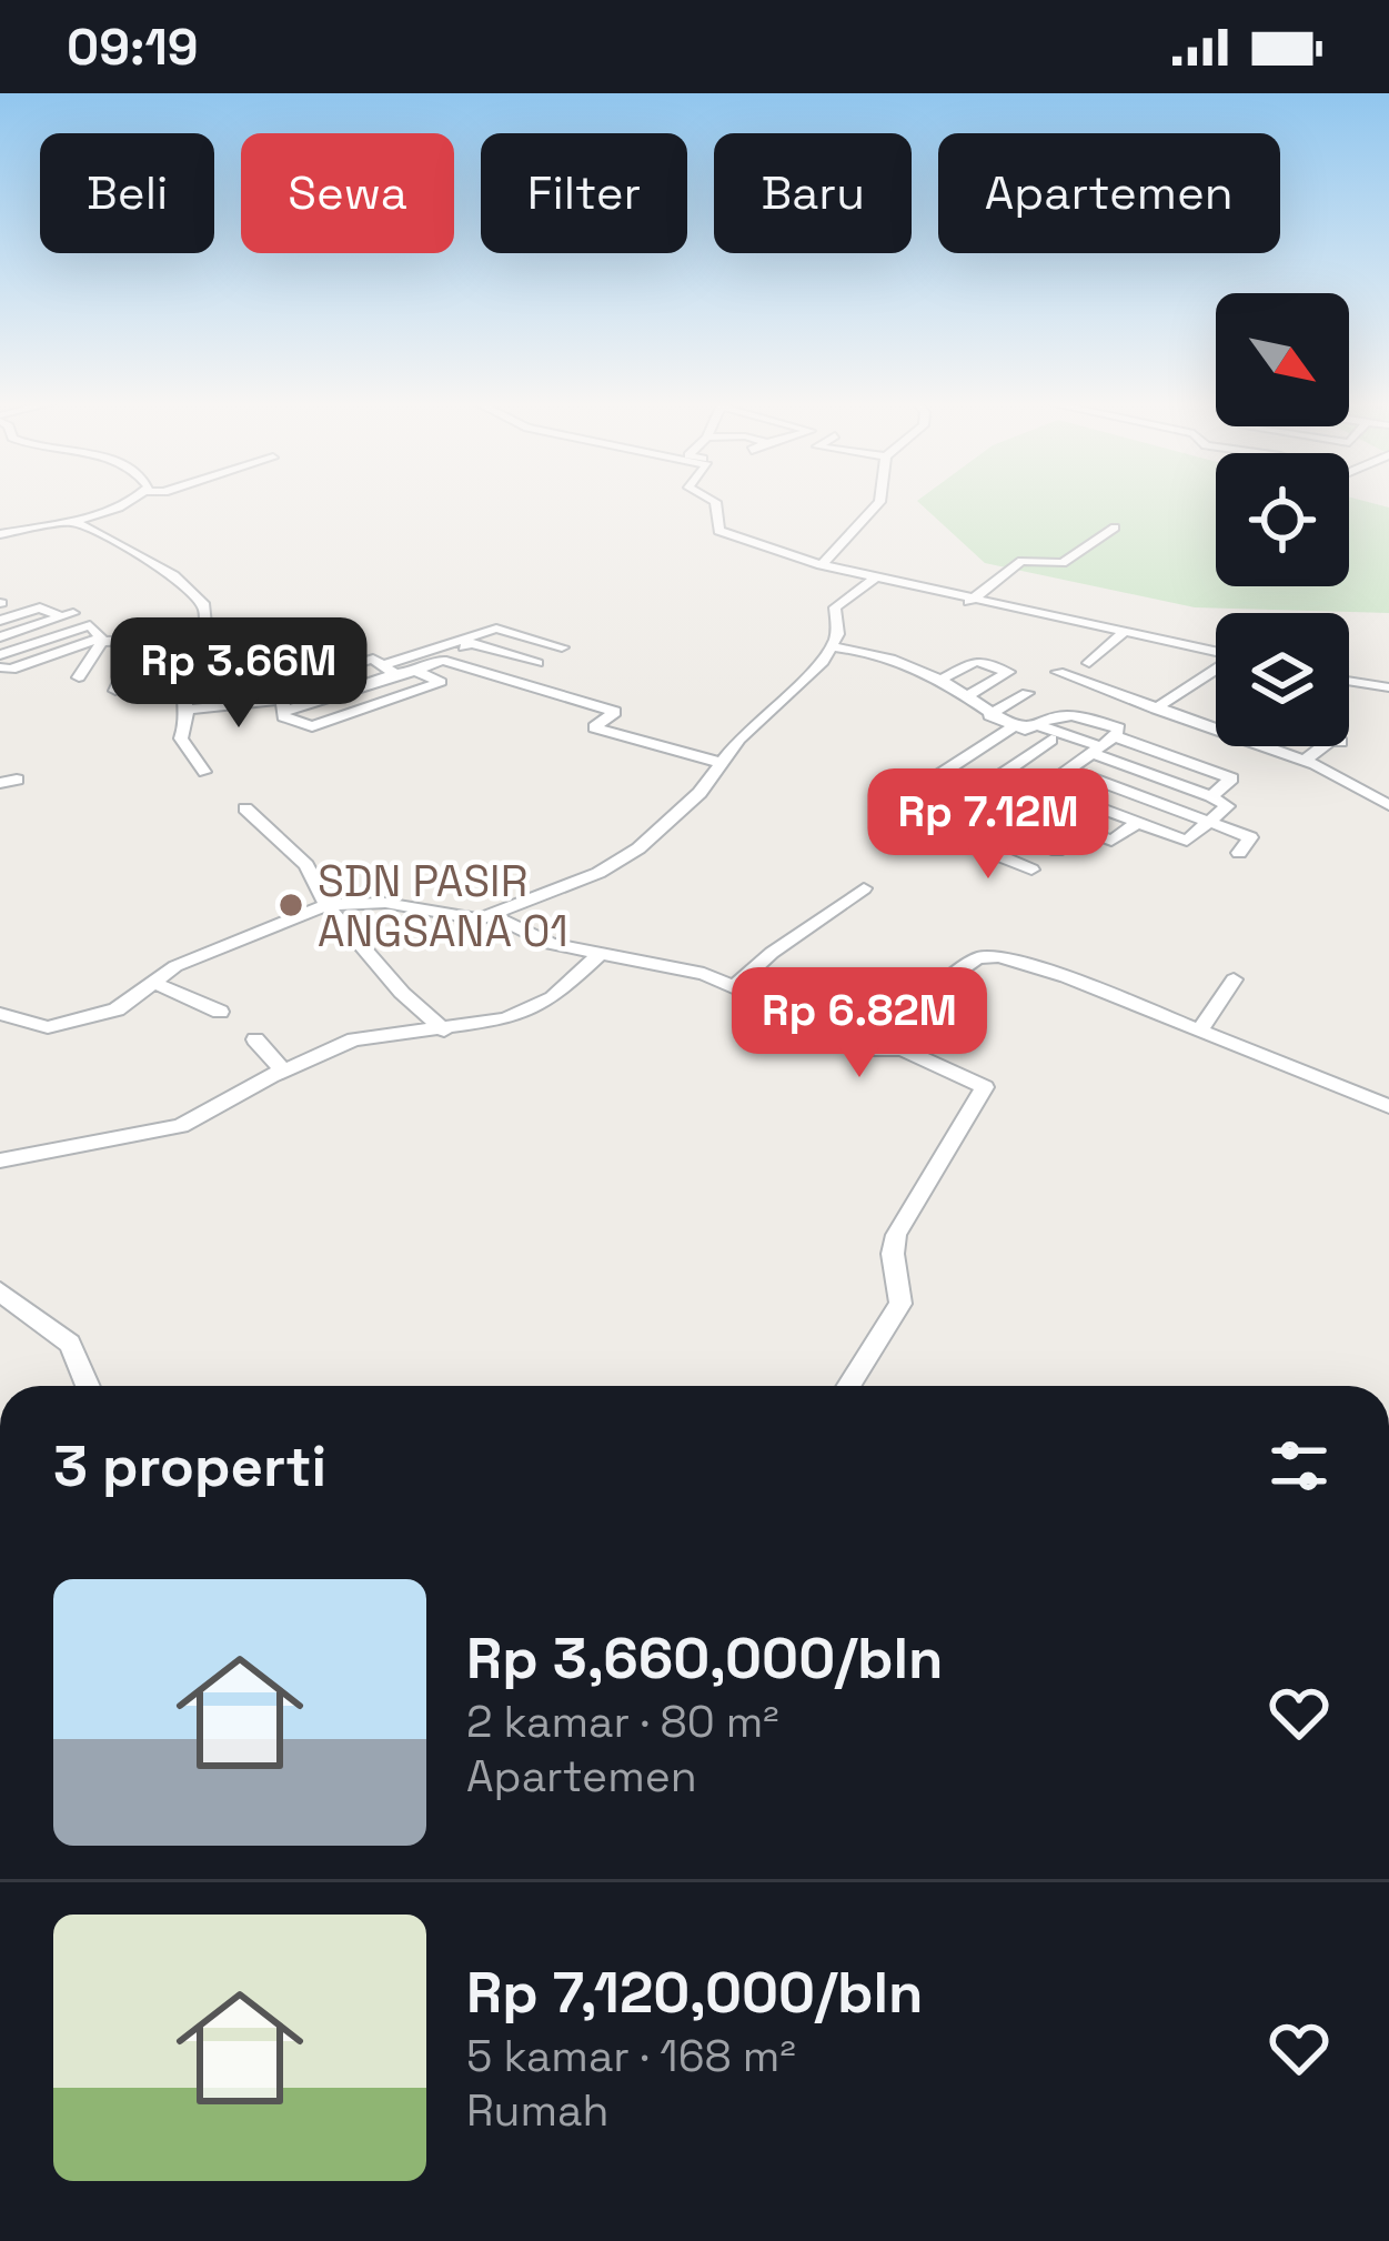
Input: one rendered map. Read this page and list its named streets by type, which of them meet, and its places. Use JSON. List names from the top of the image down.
{
  "places": ["SDN PASIR ANGSANA 01"],
  "north": "bottom right",
  "page": {
    "status": "09:19",
    "chip": [
      "Beli",
      "Sewa",
      "Filter",
      "Baru",
      "Apartemen"
    ],
    "price": ["Rp 3.66M", "Rp 7.12M", "Rp 6.82M"],
    "heading": "3 properti",
    "list": [
      {
        "name": "Rp 3,660,000/bln",
        "note": "2 kamar · 80 m² · Apartemen"
      },
      {
        "name": "Rp 7,120,000/bln",
        "note": "5 kamar · 168 m² · Rumah"
      }
    ]
  }
}
